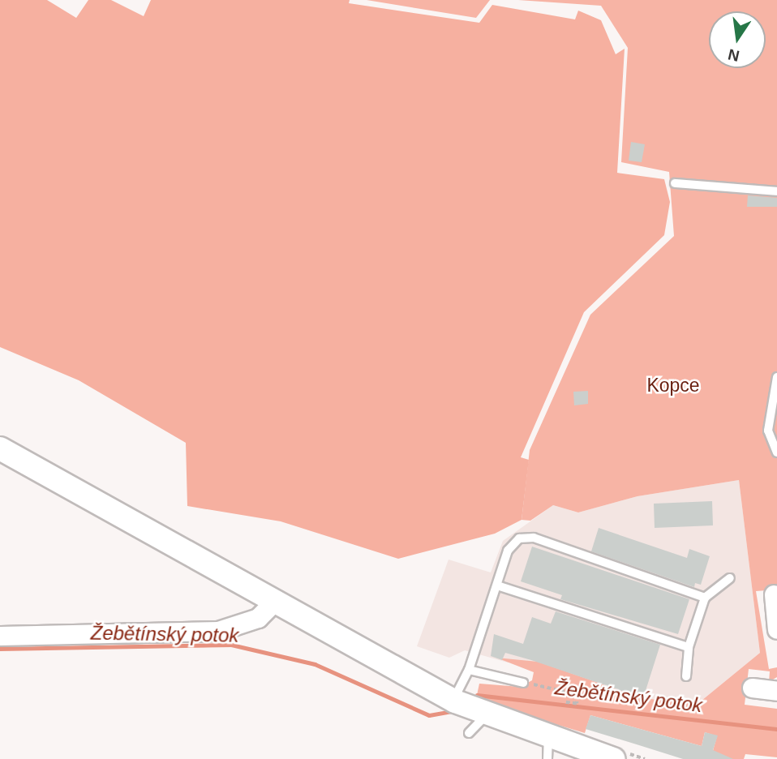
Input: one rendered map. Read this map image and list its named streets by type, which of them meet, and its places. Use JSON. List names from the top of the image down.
{
  "water": ["Žebětínský potok"],
  "parks": ["Kopce"],
  "north": "bottom"
}
